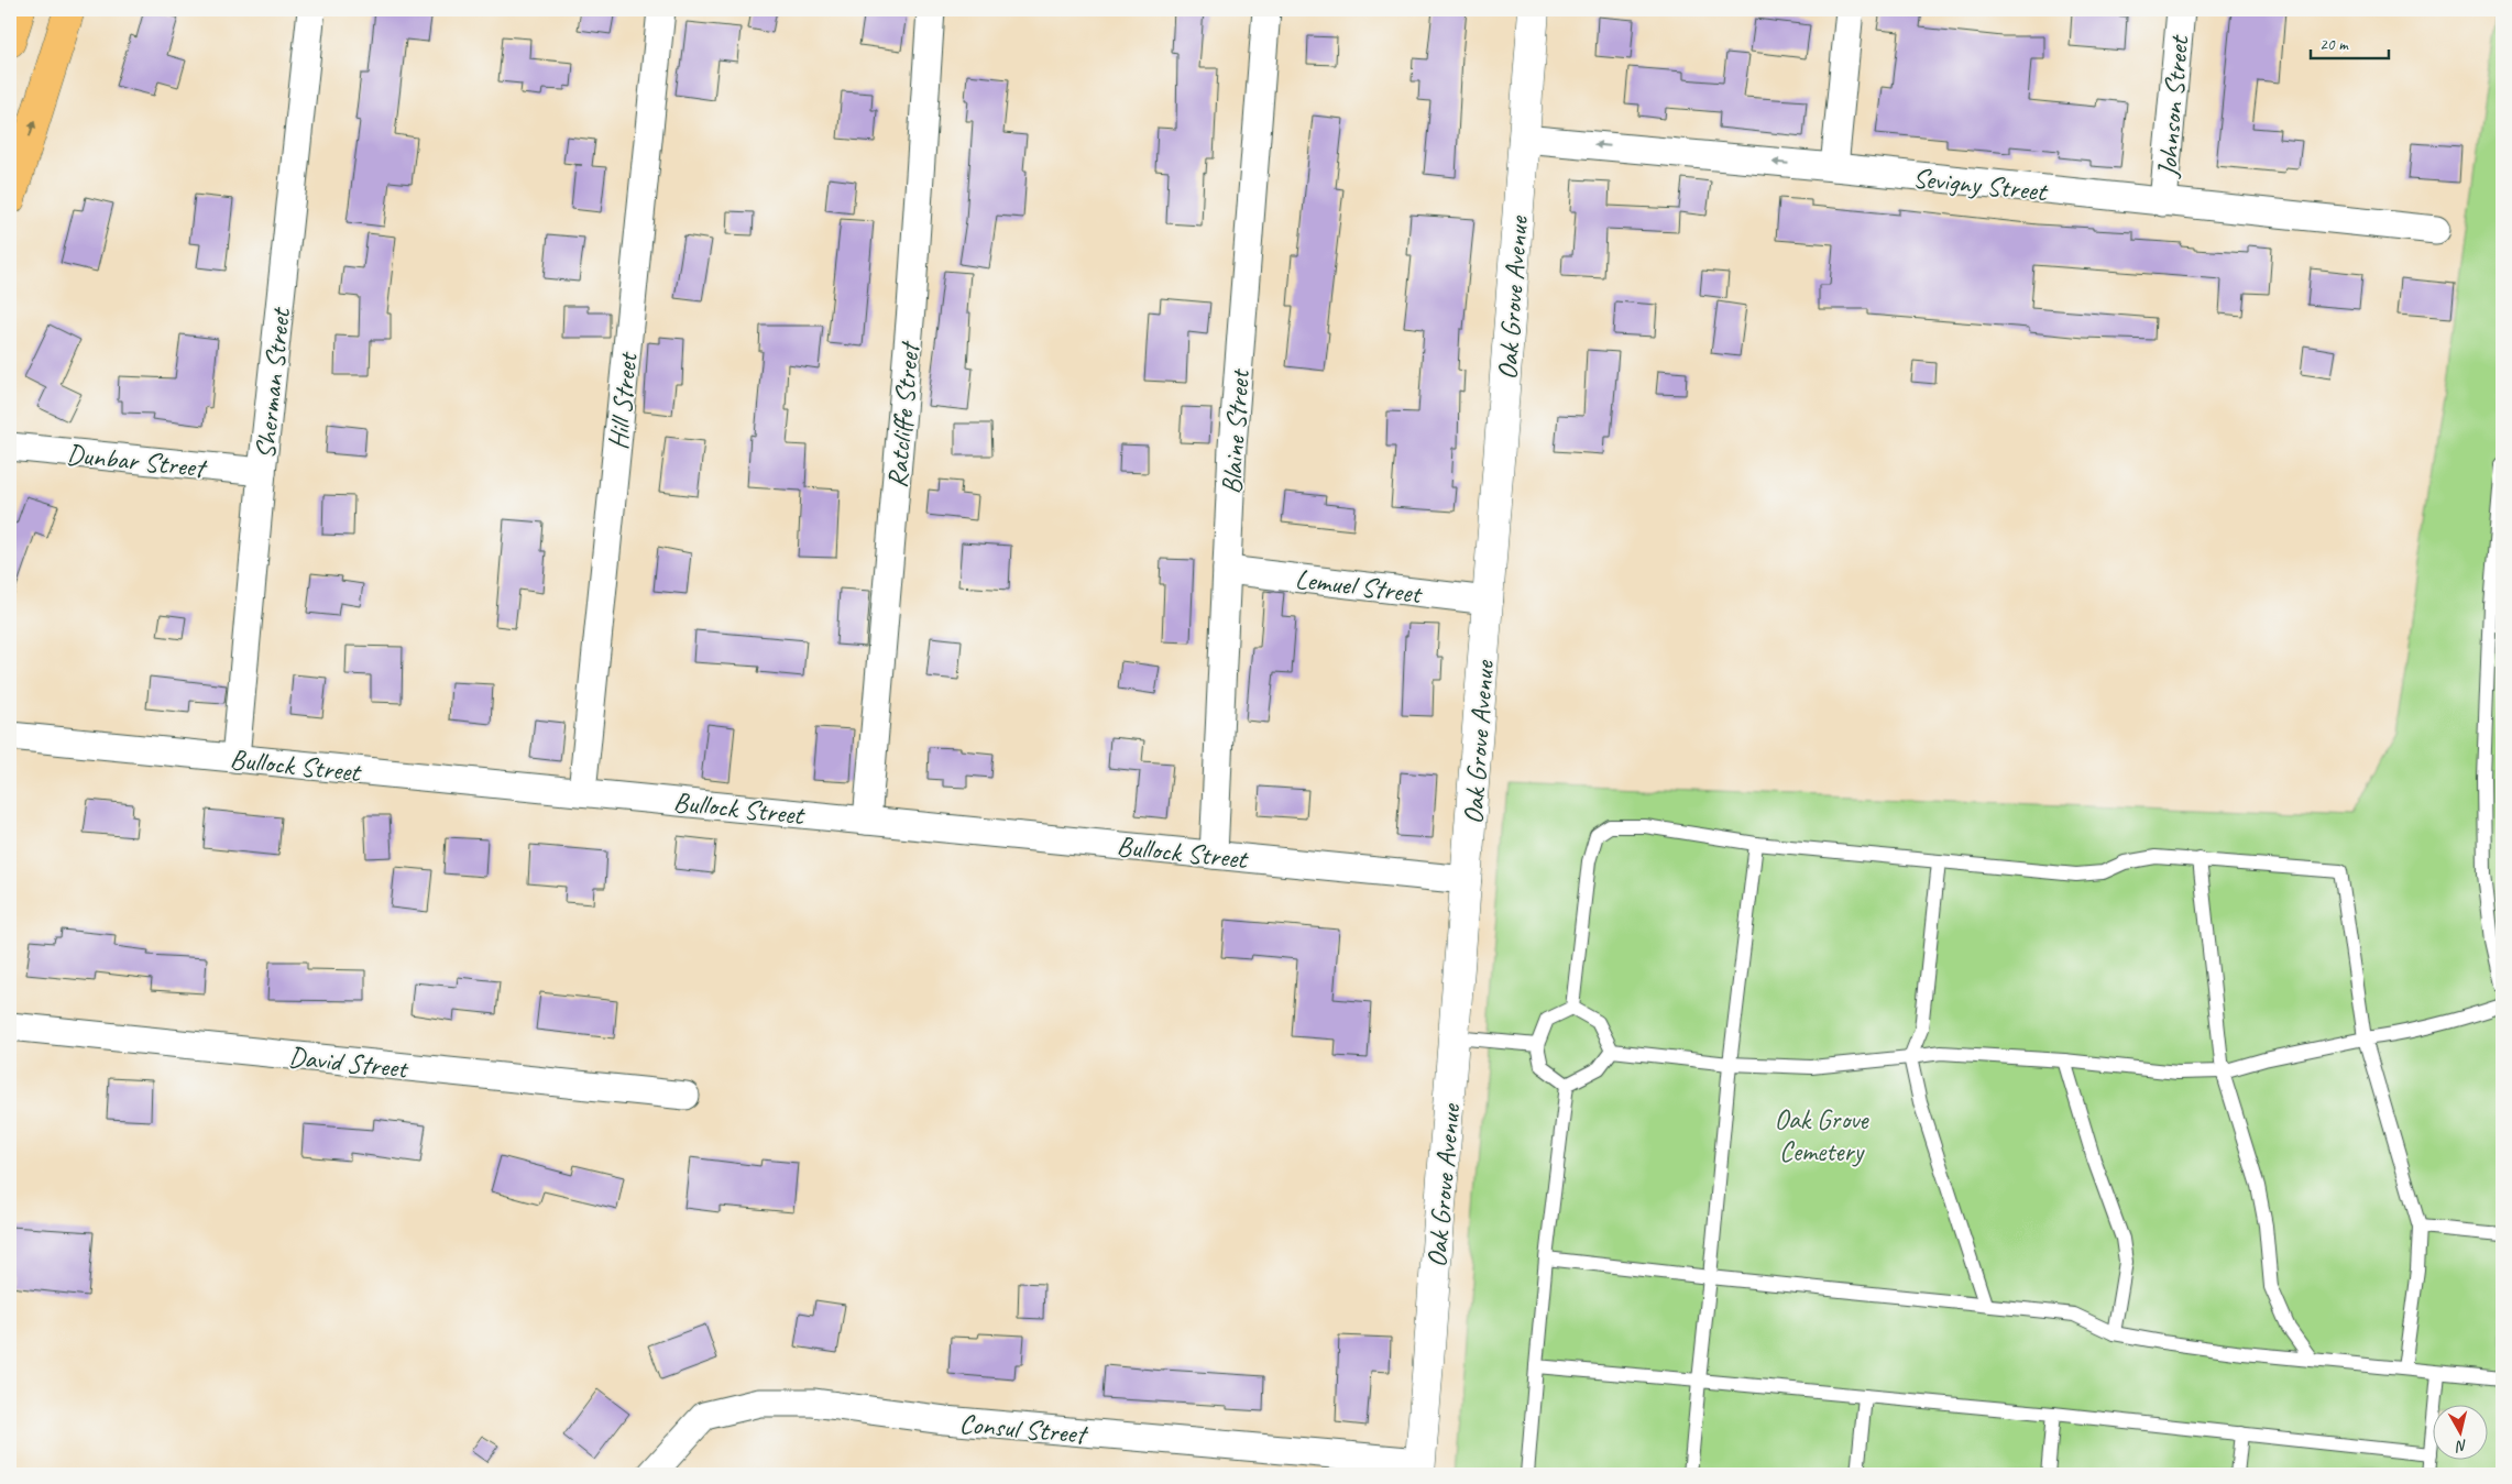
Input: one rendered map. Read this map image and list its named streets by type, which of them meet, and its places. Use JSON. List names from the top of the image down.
{
  "streets": {
    "street": [
      "Johnson Street",
      "Sevigny Street",
      "Oak Grove Avenue",
      "Sherman Street",
      "Hill Street",
      "Ratcliffe Street",
      "Blaine Street",
      "Dunbar Street",
      "Lemuel Street",
      "Bullock Street",
      "David Street",
      "Consul Street"
    ]
  },
  "crossings": [
    ["Johnson Street", "Sevigny Street"],
    ["Sevigny Street", "Oak Grove Avenue"],
    ["Oak Grove Avenue", "Lemuel Street"],
    ["Oak Grove Avenue", "Bullock Street"],
    ["Oak Grove Avenue", "Consul Street"],
    ["Sherman Street", "Dunbar Street"],
    ["Sherman Street", "Bullock Street"],
    ["Hill Street", "Bullock Street"],
    ["Ratcliffe Street", "Bullock Street"],
    ["Blaine Street", "Lemuel Street"],
    ["Blaine Street", "Bullock Street"]
  ],
  "parks": ["Oak Grove Cemetery"],
  "scale_bar": "20 m",
  "north": "bottom"
}
